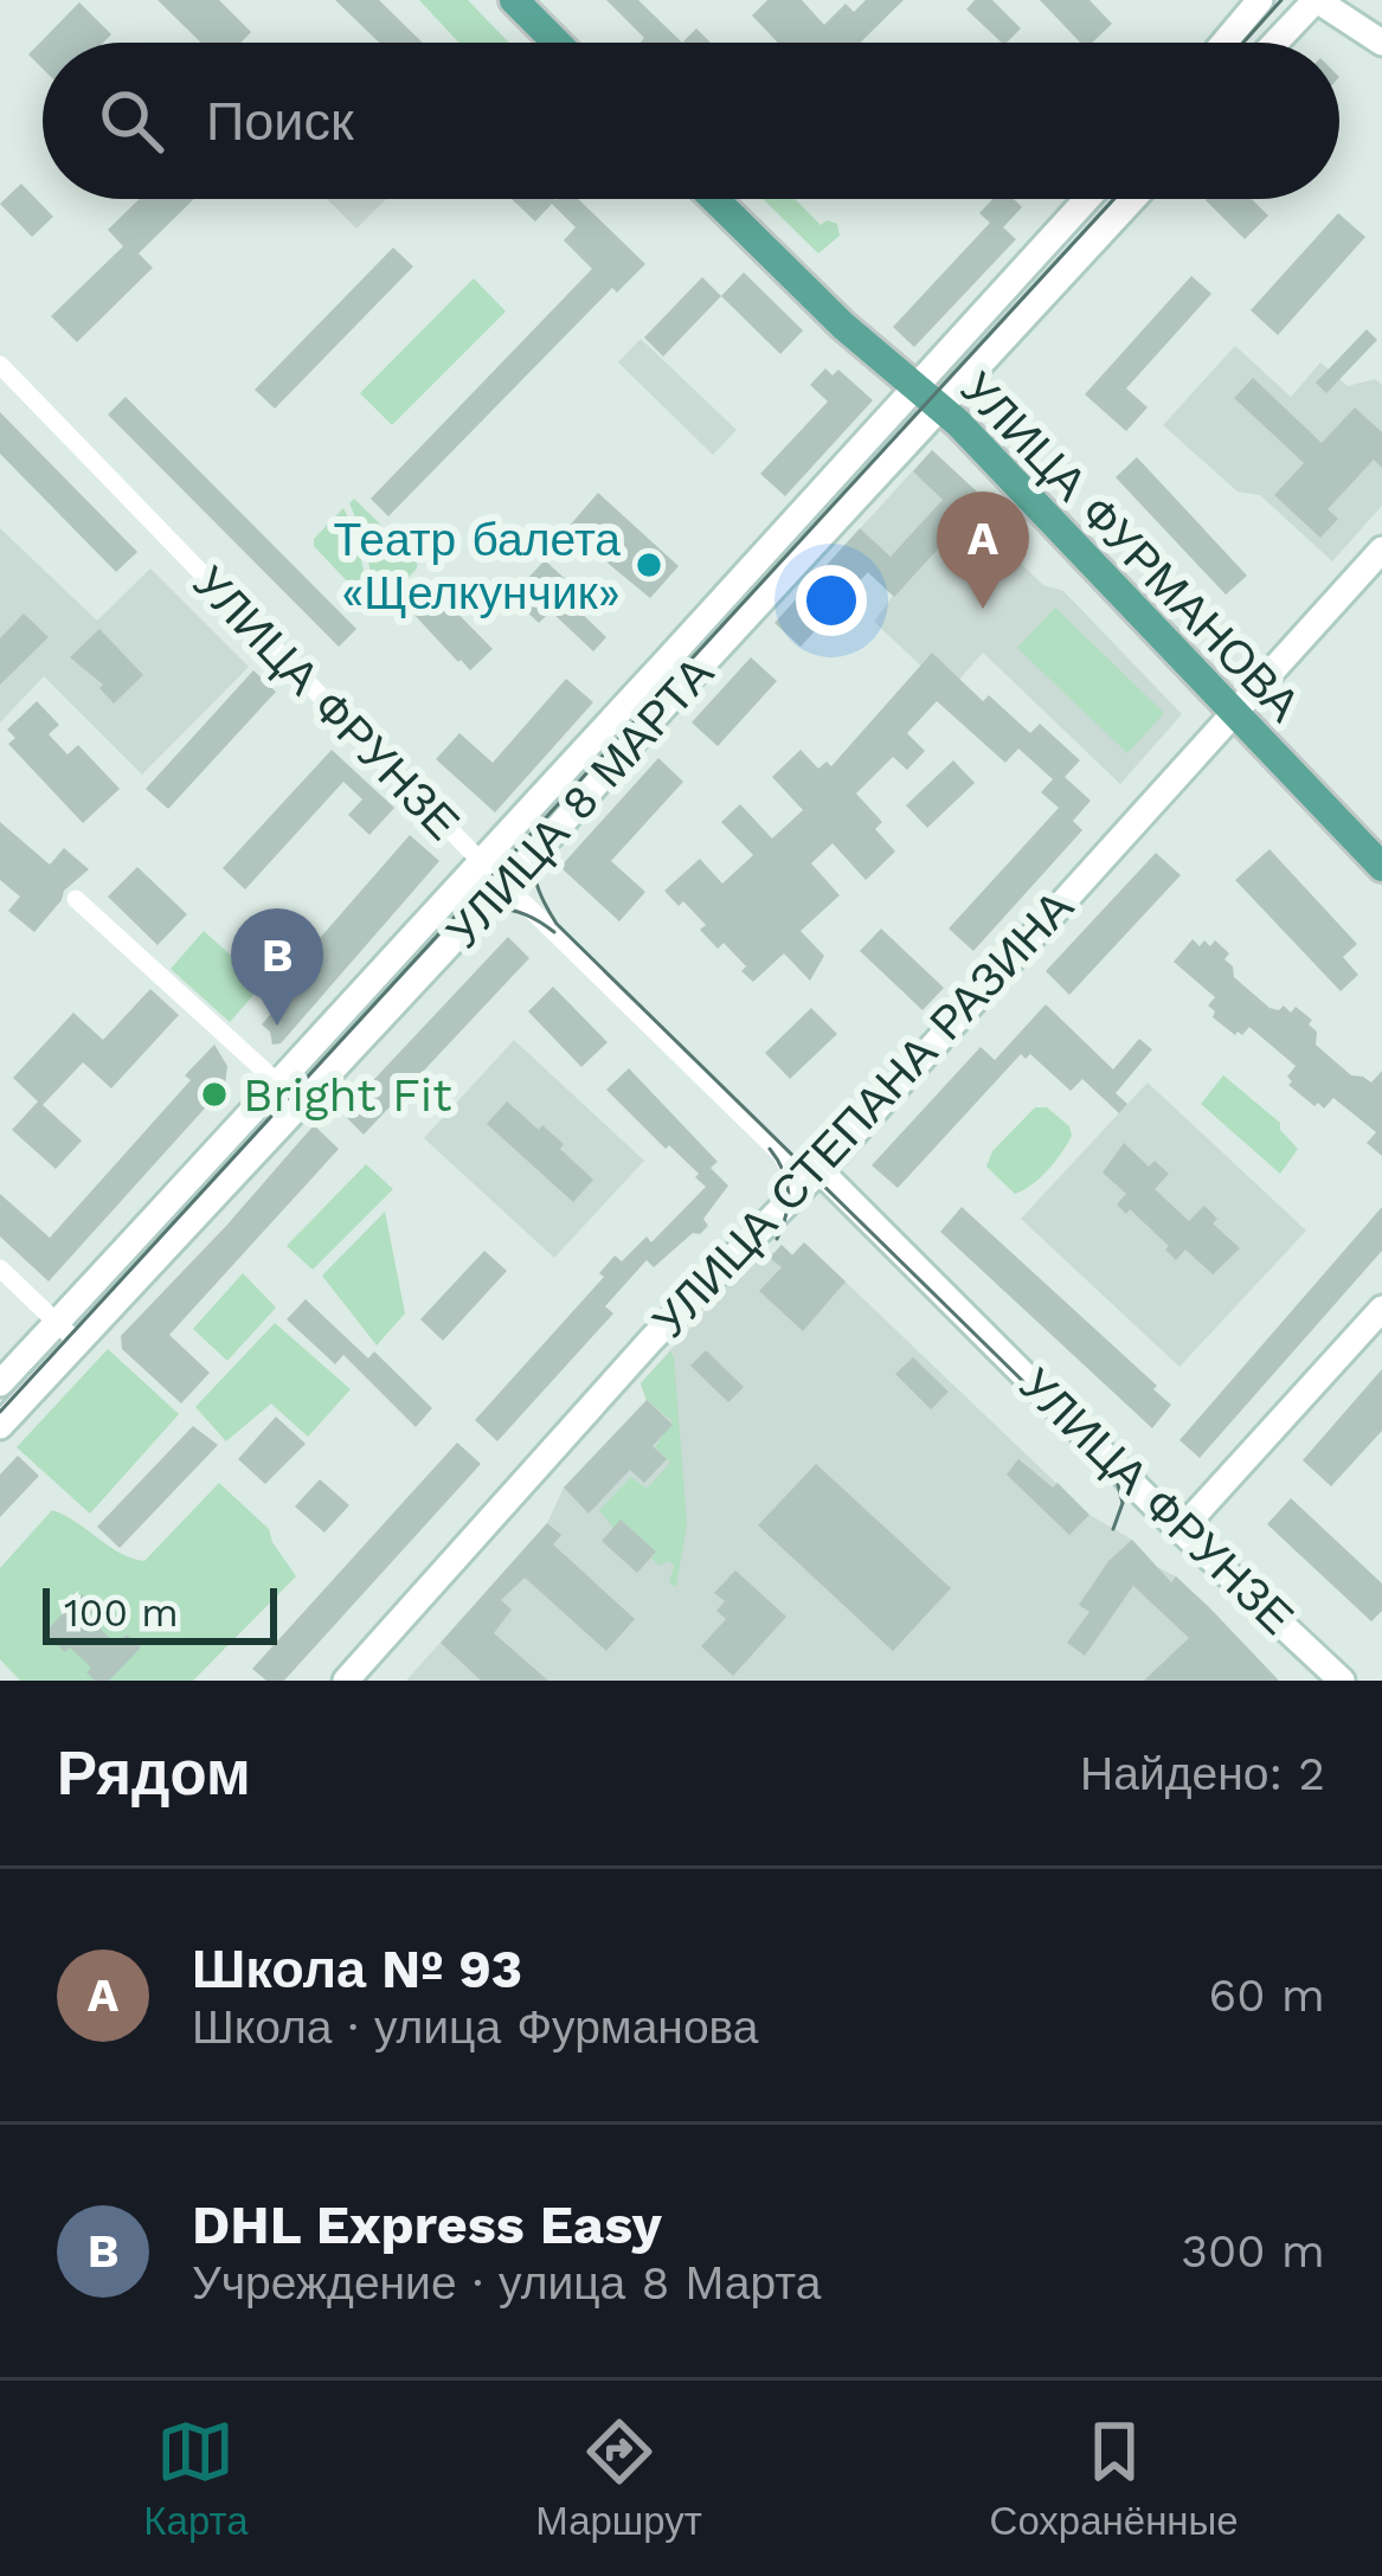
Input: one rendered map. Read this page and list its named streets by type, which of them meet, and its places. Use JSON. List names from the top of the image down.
{
  "streets": {
    "main road": [
      "УЛИЦА ФУРМАНОВА",
      "УЛИЦА ФРУНЗЕ",
      "УЛИЦА 8 МАРТА",
      "УЛИЦА СТЕПАНА РАЗИНА"
    ]
  },
  "crossings": [
    ["УЛИЦА ФУРМАНОВА", "УЛИЦА 8 МАРТА"],
    ["УЛИЦА ФУРМАНОВА", "УЛИЦА СТЕПАНА РАЗИНА"],
    ["УЛИЦА ФРУНЗЕ", "УЛИЦА 8 МАРТА"],
    ["УЛИЦА ФРУНЗЕ", "УЛИЦА СТЕПАНА РАЗИНА"]
  ],
  "places": ["Театр балета «Щелкунчик»", "Bright Fit"],
  "scale_bar": "100 m",
  "page": {
    "search": "Поиск",
    "pins": ["A", "B"],
    "scale": "100 m",
    "heading": ["Рядом", "Найдено: 2"],
    "list": [
      {
        "mark": "A",
        "name": "Школа № 93",
        "note": "Школа · улица Фурманова",
        "value": "60 m"
      },
      {
        "mark": "B",
        "name": "DHL Express Easy",
        "note": "Учреждение · улица 8 Марта",
        "value": "300 m"
      }
    ],
    "nav": ["Карта", "Маршрут", "Сохранённые"]
  }
}
